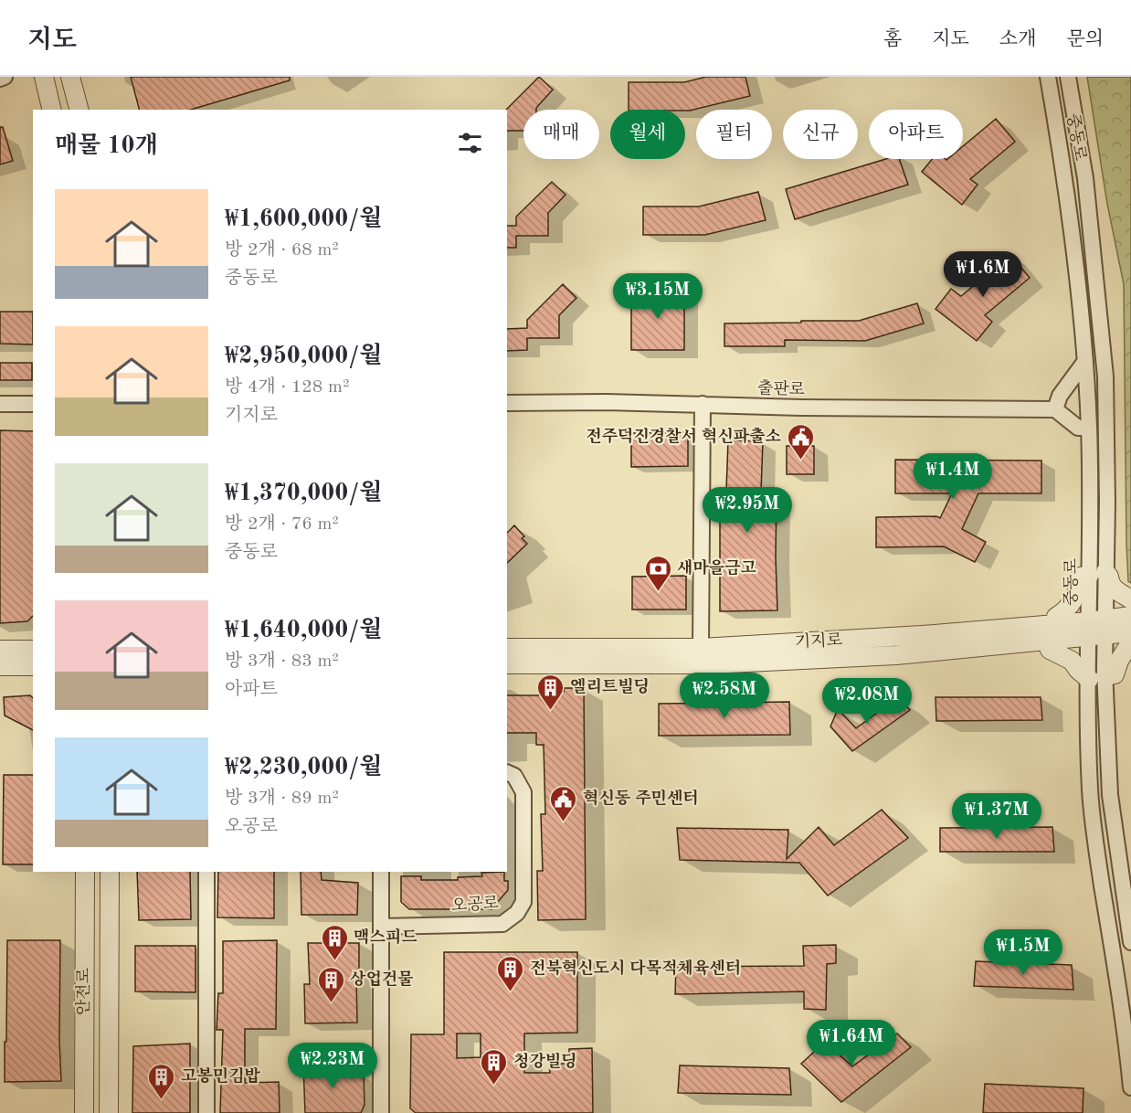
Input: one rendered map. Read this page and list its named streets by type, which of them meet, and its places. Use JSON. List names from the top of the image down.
{
  "streets": {
    "street": [
      "중동로",
      "출판로",
      "기지로",
      "오공로",
      "안전로"
    ]
  },
  "crossings": [
    ["중동로", "기지로"]
  ],
  "places": {
    "public building": ["전주덕진경찰서 혁신파출소", "혁신동 주민센터"],
    "bank": ["새마을금고"],
    "building": [
      "엘리트빌딩",
      "맥스피드",
      "전북혁신도시 다목적체육센터",
      "상업건물",
      "청강빌딩",
      "고봉민김밥"
    ]
  },
  "page": {
    "header": "지도",
    "nav": [
      "홈",
      "지도",
      "소개",
      "문의"
    ],
    "chip": [
      "매매",
      "월세",
      "필터",
      "신규",
      "아파트"
    ],
    "heading": "매물 10개",
    "list": [
      {
        "name": "₩1,600,000/월",
        "note": "방 2개 · 68 m² · 중동로"
      },
      {
        "name": "₩2,950,000/월",
        "note": "방 4개 · 128 m² · 기지로"
      },
      {
        "name": "₩1,370,000/월",
        "note": "방 2개 · 76 m² · 중동로"
      },
      {
        "name": "₩1,640,000/월",
        "note": "방 3개 · 83 m² · 아파트"
      },
      {
        "name": "₩2,230,000/월",
        "note": "방 3개 · 89 m² · 오공로"
      }
    ],
    "price": [
      "₩1.6M",
      "₩3.15M",
      "₩1.4M",
      "₩2.95M",
      "₩2.58M",
      "₩2.08M",
      "₩1.37M",
      "₩1.5M",
      "₩1.64M",
      "₩2.23M"
    ]
  }
}
